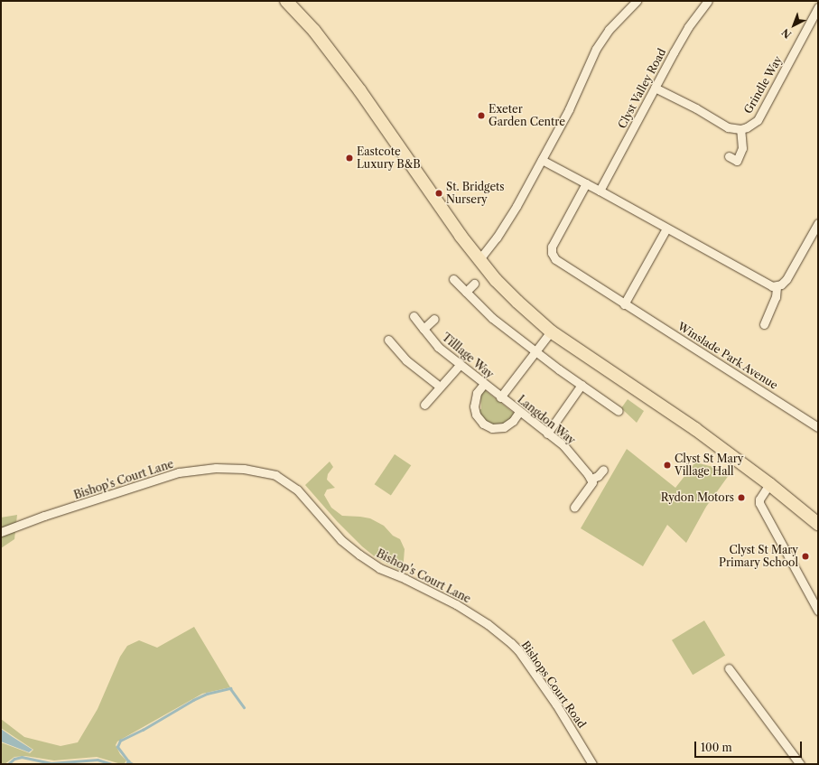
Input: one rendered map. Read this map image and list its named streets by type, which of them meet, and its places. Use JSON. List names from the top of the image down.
{
  "streets": {
    "street": [
      "Grindle Way",
      "Clyst Valley Road",
      "Tilllage Way",
      "Winslade Park Avenue",
      "Langdon Way",
      "Bishop's Court Lane",
      "Bishops Court Road"
    ]
  },
  "crossings": [
    ["Tilllage Way", "Langdon Way"],
    ["Bishop's Court Lane", "Bishops Court Road"]
  ],
  "places": [
    "Exeter Garden Centre",
    "Eastcote Luxury B&B",
    "St. Bridgets Nursery",
    "Clyst St Mary Village Hall",
    "Rydon Motors",
    "Clyst St Mary Primary School"
  ],
  "scale_bar": "100 m",
  "north": "bottom left"
}
